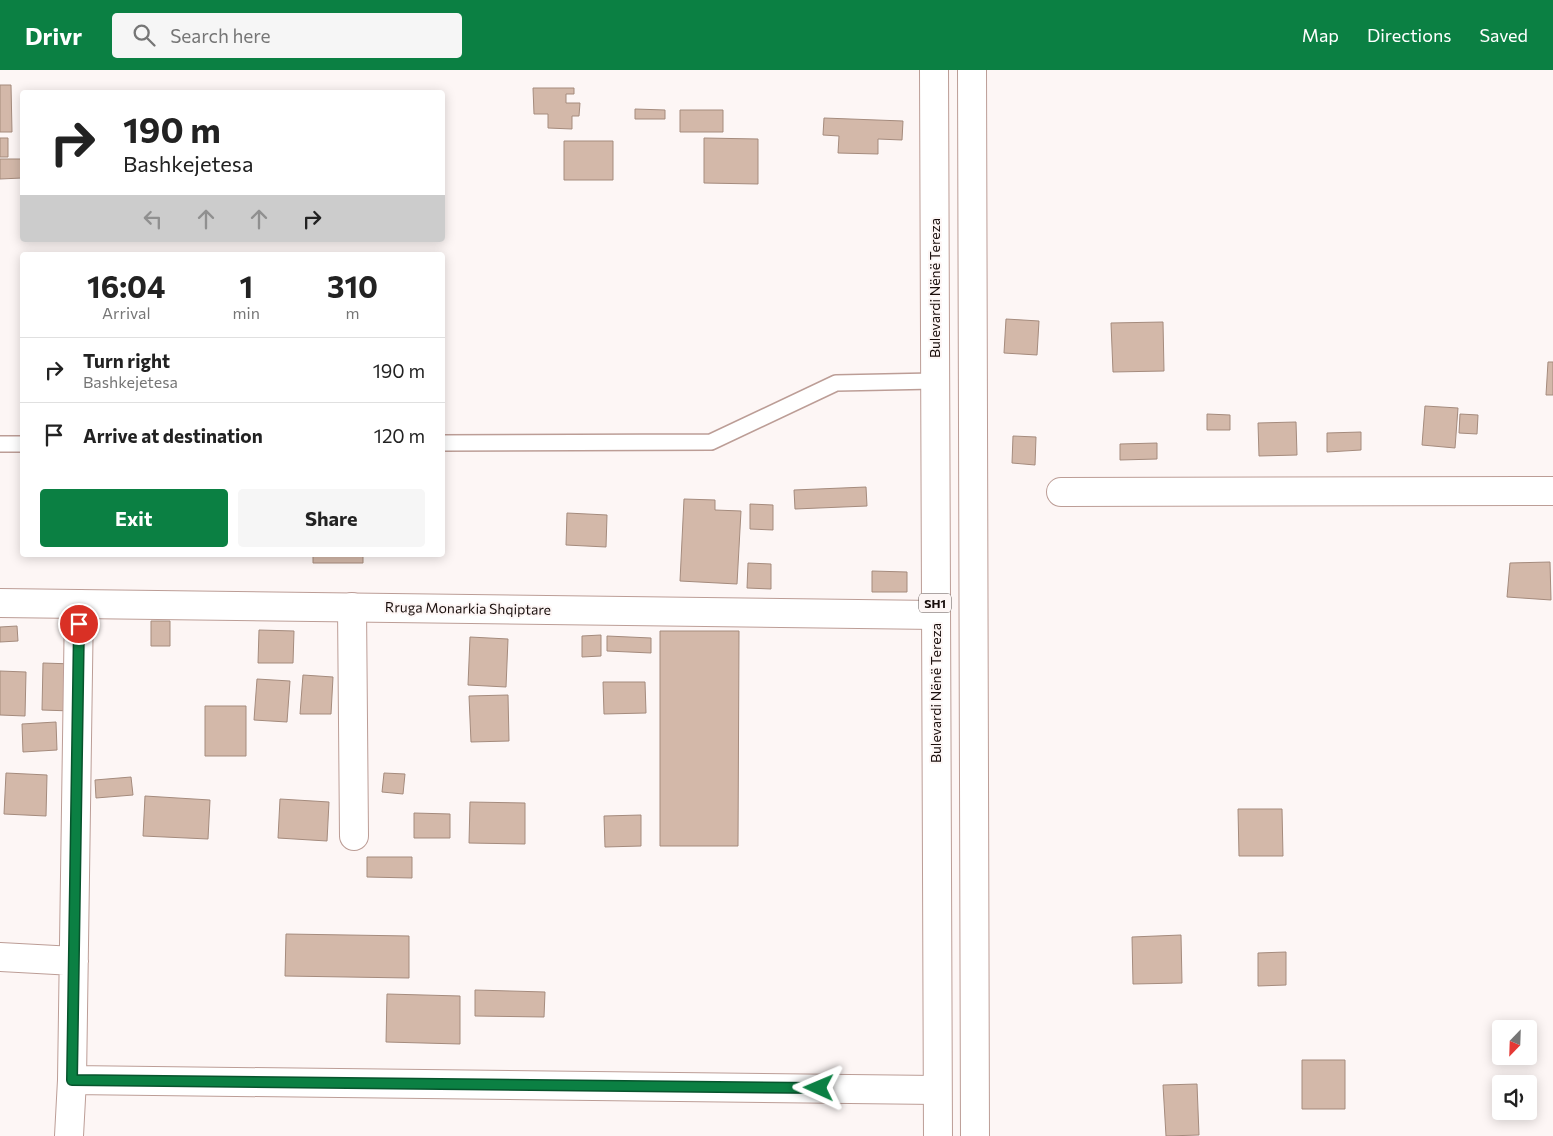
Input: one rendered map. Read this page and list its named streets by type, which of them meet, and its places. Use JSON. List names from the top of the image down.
{
  "streets": {
    "street": ["Bulevardi Nënë Tereza", "SH1", "Rruga Monarkia Shqiptare"]
  },
  "crossings": [
    ["Bulevardi Nënë Tereza", "Rruga Monarkia Shqiptare"]
  ],
  "north": "bottom left",
  "page": {
    "header": "Drivr",
    "search": "Search here",
    "nav": ["Map", "Directions", "Saved"],
    "turn": ["190 m", "Bashkejetesa"],
    "eta": [
      "16:04",
      "Arrival",
      "1",
      "min",
      "310",
      "m"
    ],
    "list": [
      {
        "name": "Turn right",
        "note": "Bashkejetesa",
        "value": "190 m"
      },
      {
        "name": "Arrive at destination",
        "value": "120 m"
      }
    ],
    "buttons": ["Exit", "Share"]
  }
}
